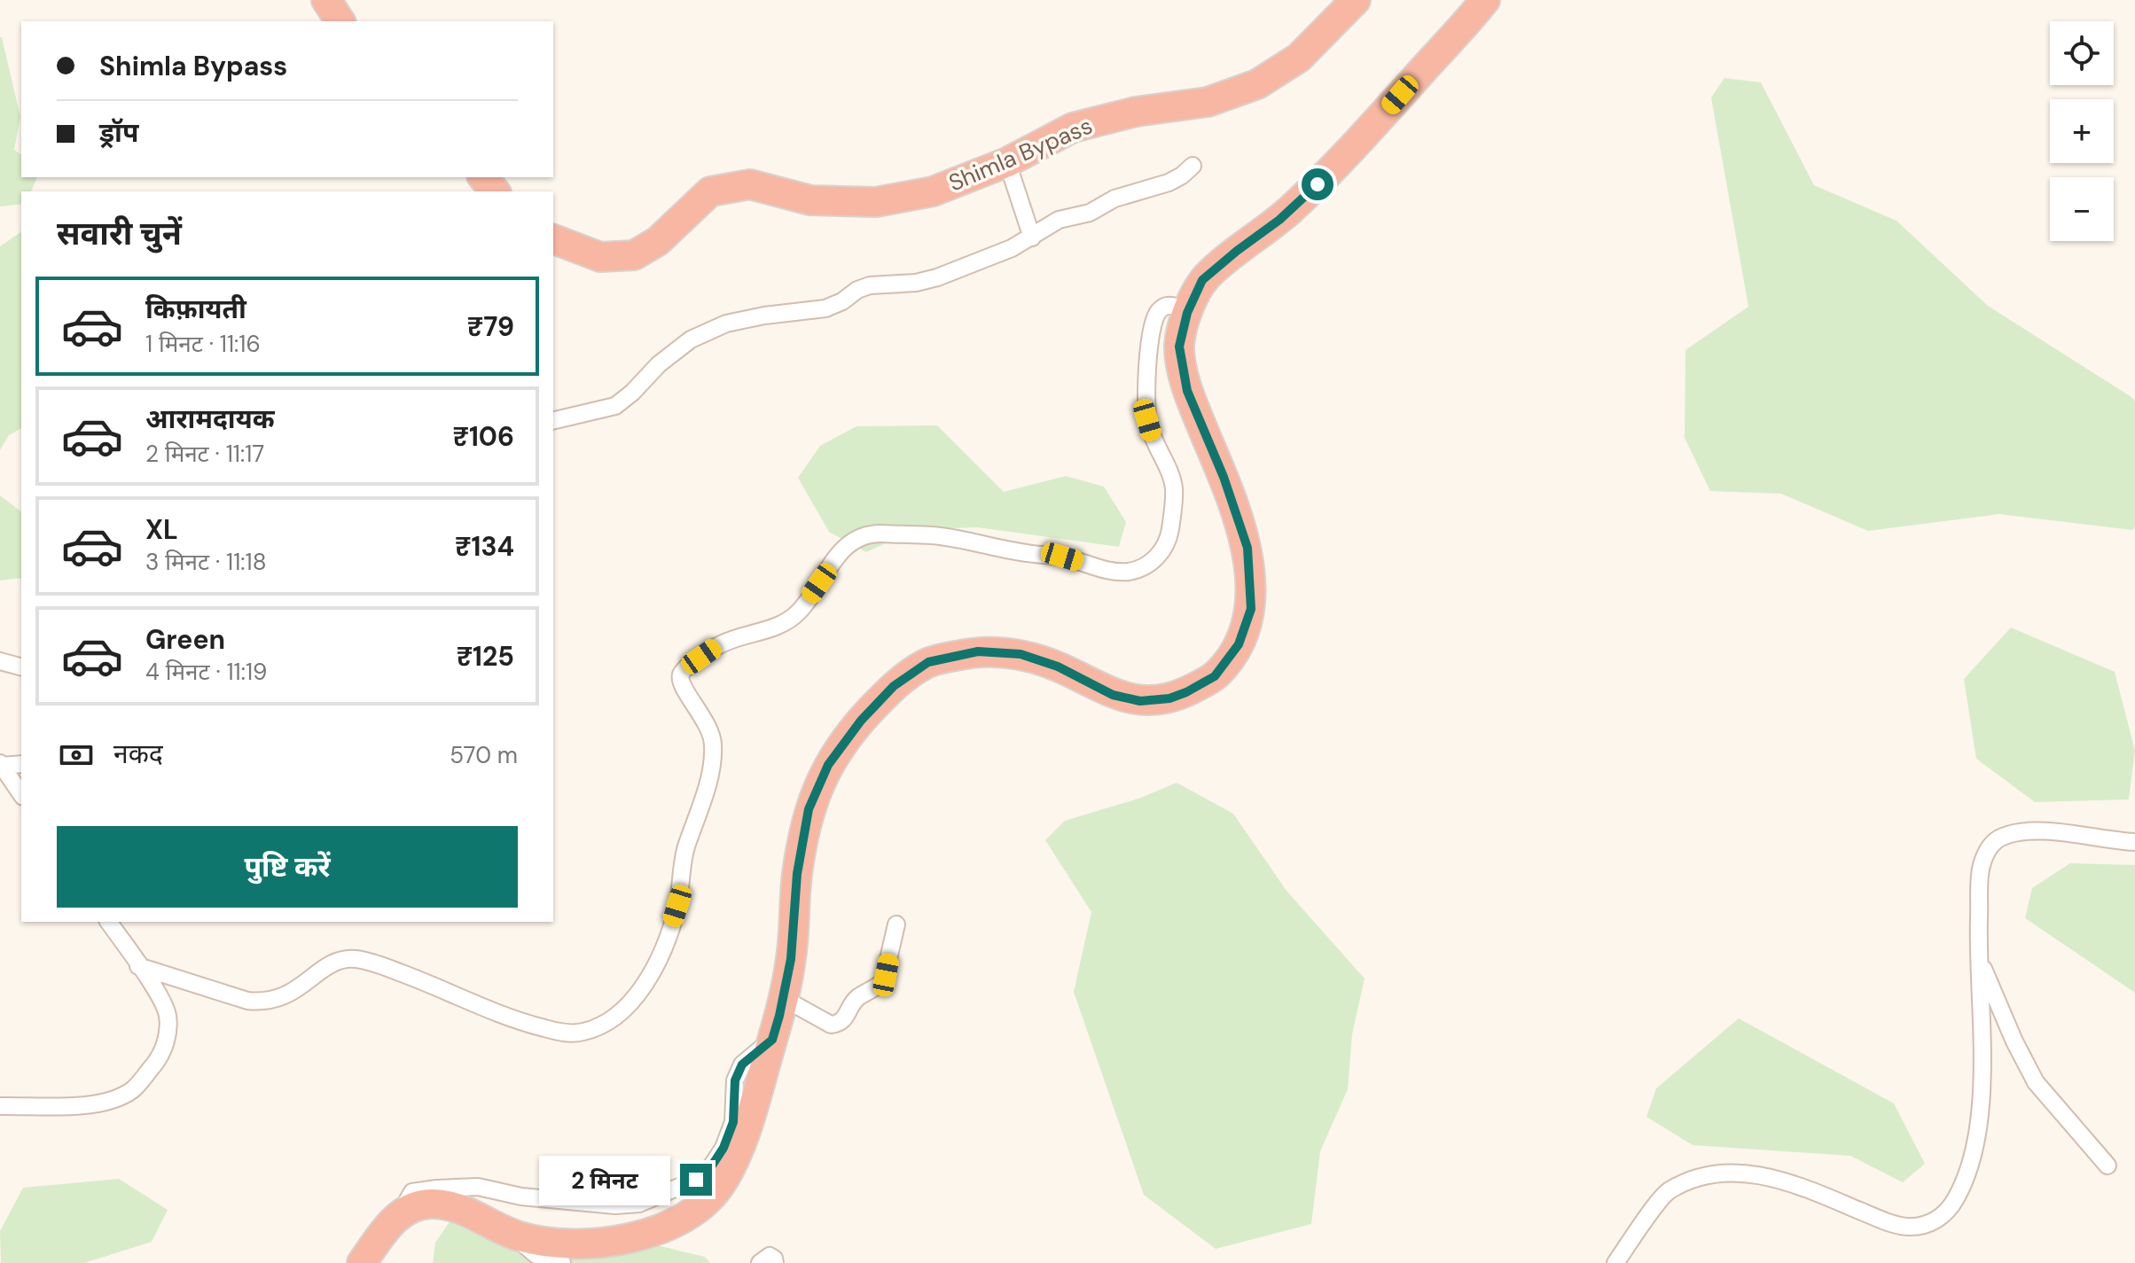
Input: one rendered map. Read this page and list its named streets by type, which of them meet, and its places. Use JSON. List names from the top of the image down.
{
  "streets": {
    "highway": ["Shimla Bypass"]
  },
  "page": {
    "map_buttons": ["+", "−"],
    "banner": ["Shimla Bypass", "ड्रॉप"],
    "heading": "सवारी चुनें",
    "list": [
      {
        "name": "किफ़ायती",
        "note": "1 मिनट · 11:16",
        "value": "₹79"
      },
      {
        "name": "आरामदायक",
        "note": "2 मिनट · 11:17",
        "value": "₹106"
      },
      {
        "name": "XL",
        "note": "3 मिनट · 11:18",
        "value": "₹134"
      },
      {
        "name": "Green",
        "note": "4 मिनट · 11:19",
        "value": "₹125"
      }
    ],
    "pay": ["नकद", "570 m"],
    "buttons": "पुष्टि करें",
    "bubble": "2 मिनट"
  }
}
